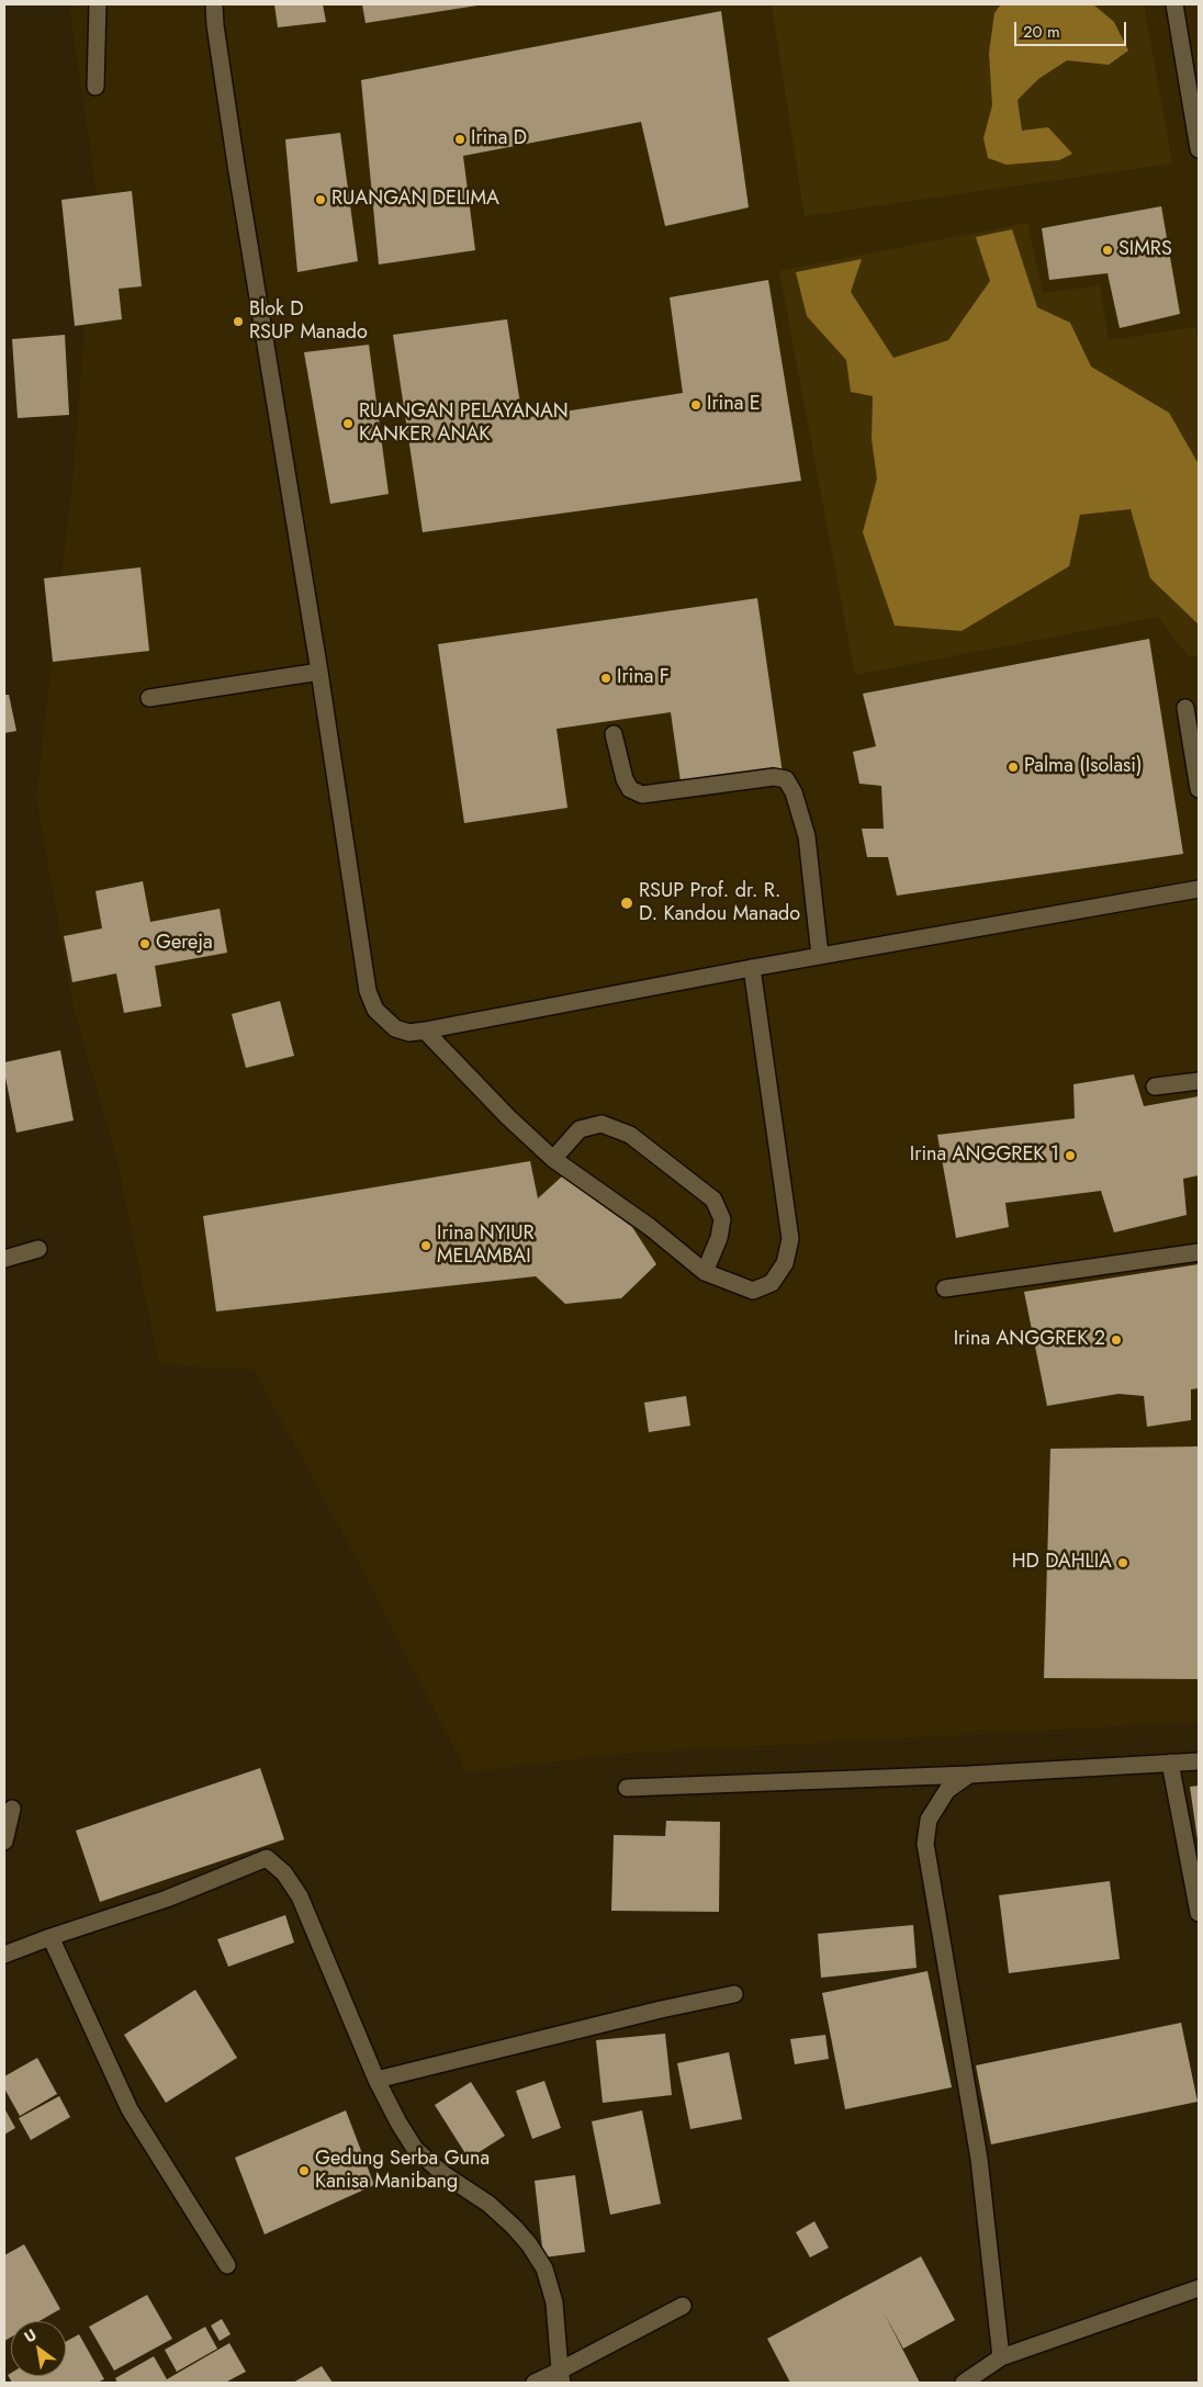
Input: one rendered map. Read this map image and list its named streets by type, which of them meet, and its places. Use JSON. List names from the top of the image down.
{
  "places": [
    "Irina D",
    "RUANGAN DELIMA",
    "SIMRS",
    "Blok D RSUP Manado",
    "Irina E",
    "RUANGAN PELAYANAN KANKER ANAK",
    "Irina F",
    "Palma (Isolasi)",
    "RSUP Prof. dr. R. D. Kandou Manado",
    "Gereja",
    "Irina ANGGREK 1",
    "Irina NYIUR MELAMBAI",
    "Irina ANGGREK 2",
    "HD DAHLIA",
    "Gedung Serba Guna Kanisa Manibang"
  ],
  "scale_bar": "20 m",
  "north": "top left"
}
